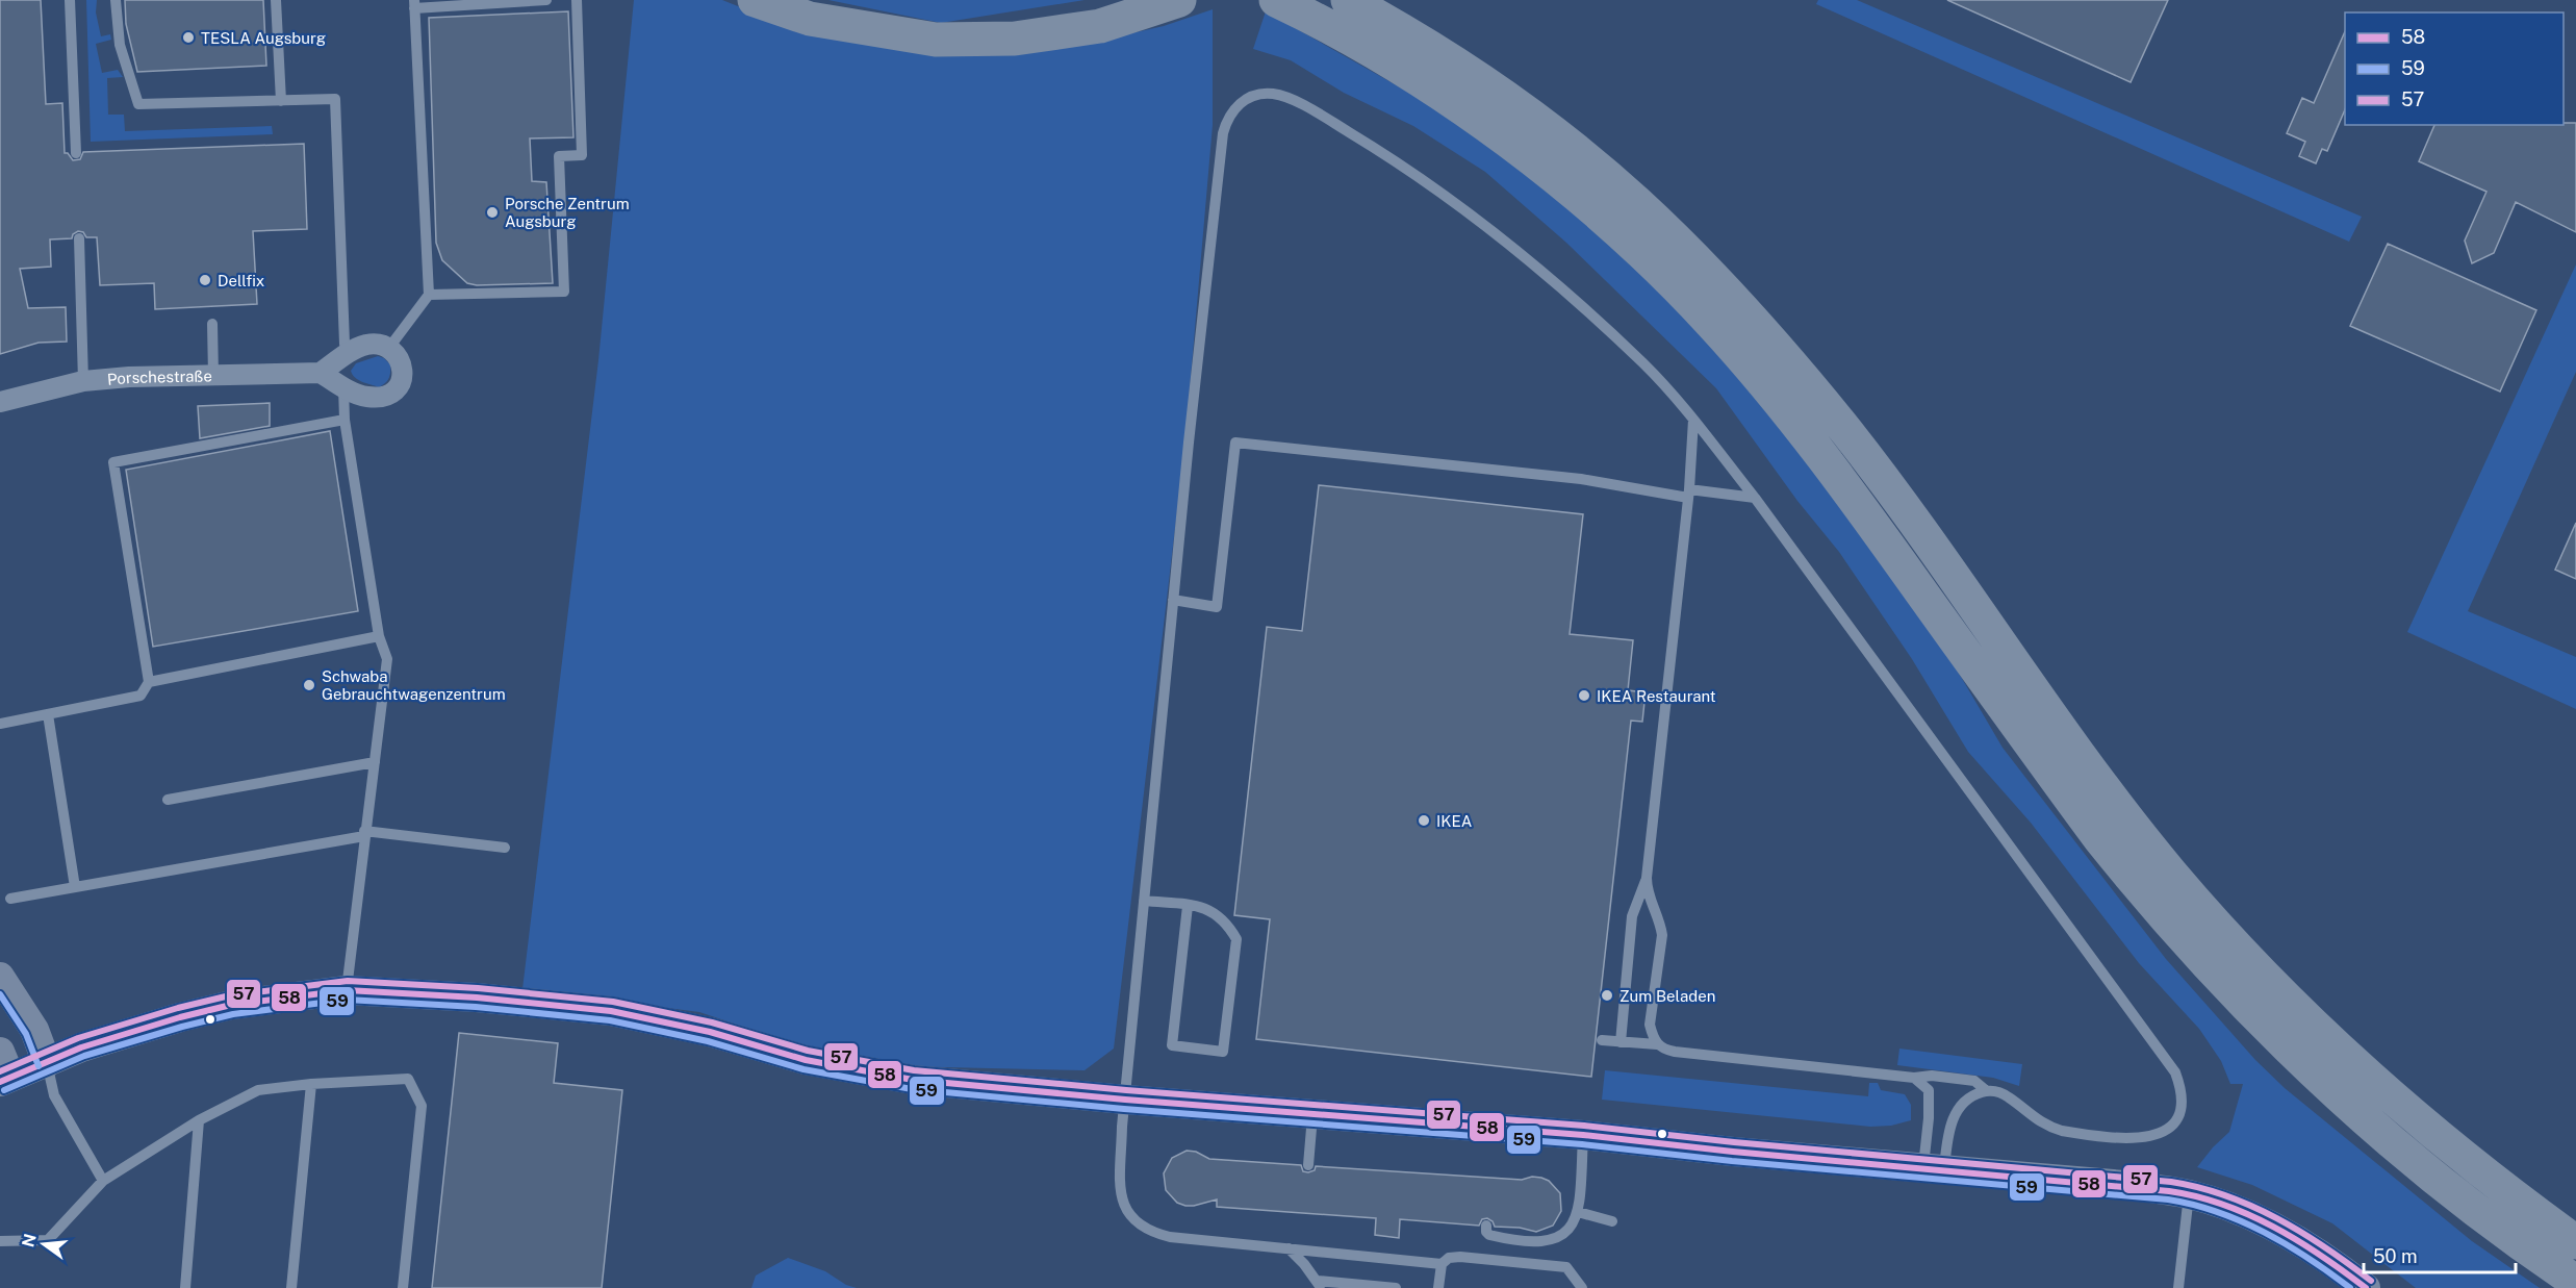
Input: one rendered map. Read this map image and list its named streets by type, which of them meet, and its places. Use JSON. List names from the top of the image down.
{
  "streets": {
    "street": ["Porschestraße"]
  },
  "places": [
    "TESLA Augsburg",
    "Porsche Zentrum Augsburg",
    "Dellfix",
    "Schwaba Gebrauchtwagenzentrum",
    "IKEA Restaurant",
    "IKEA",
    "Zum Beladen"
  ],
  "lines": ["transit line 57", "transit line 58", "transit line 59"],
  "legend": ["58", "59", "57"],
  "scale_bar": "50 m",
  "north": "left"
}
